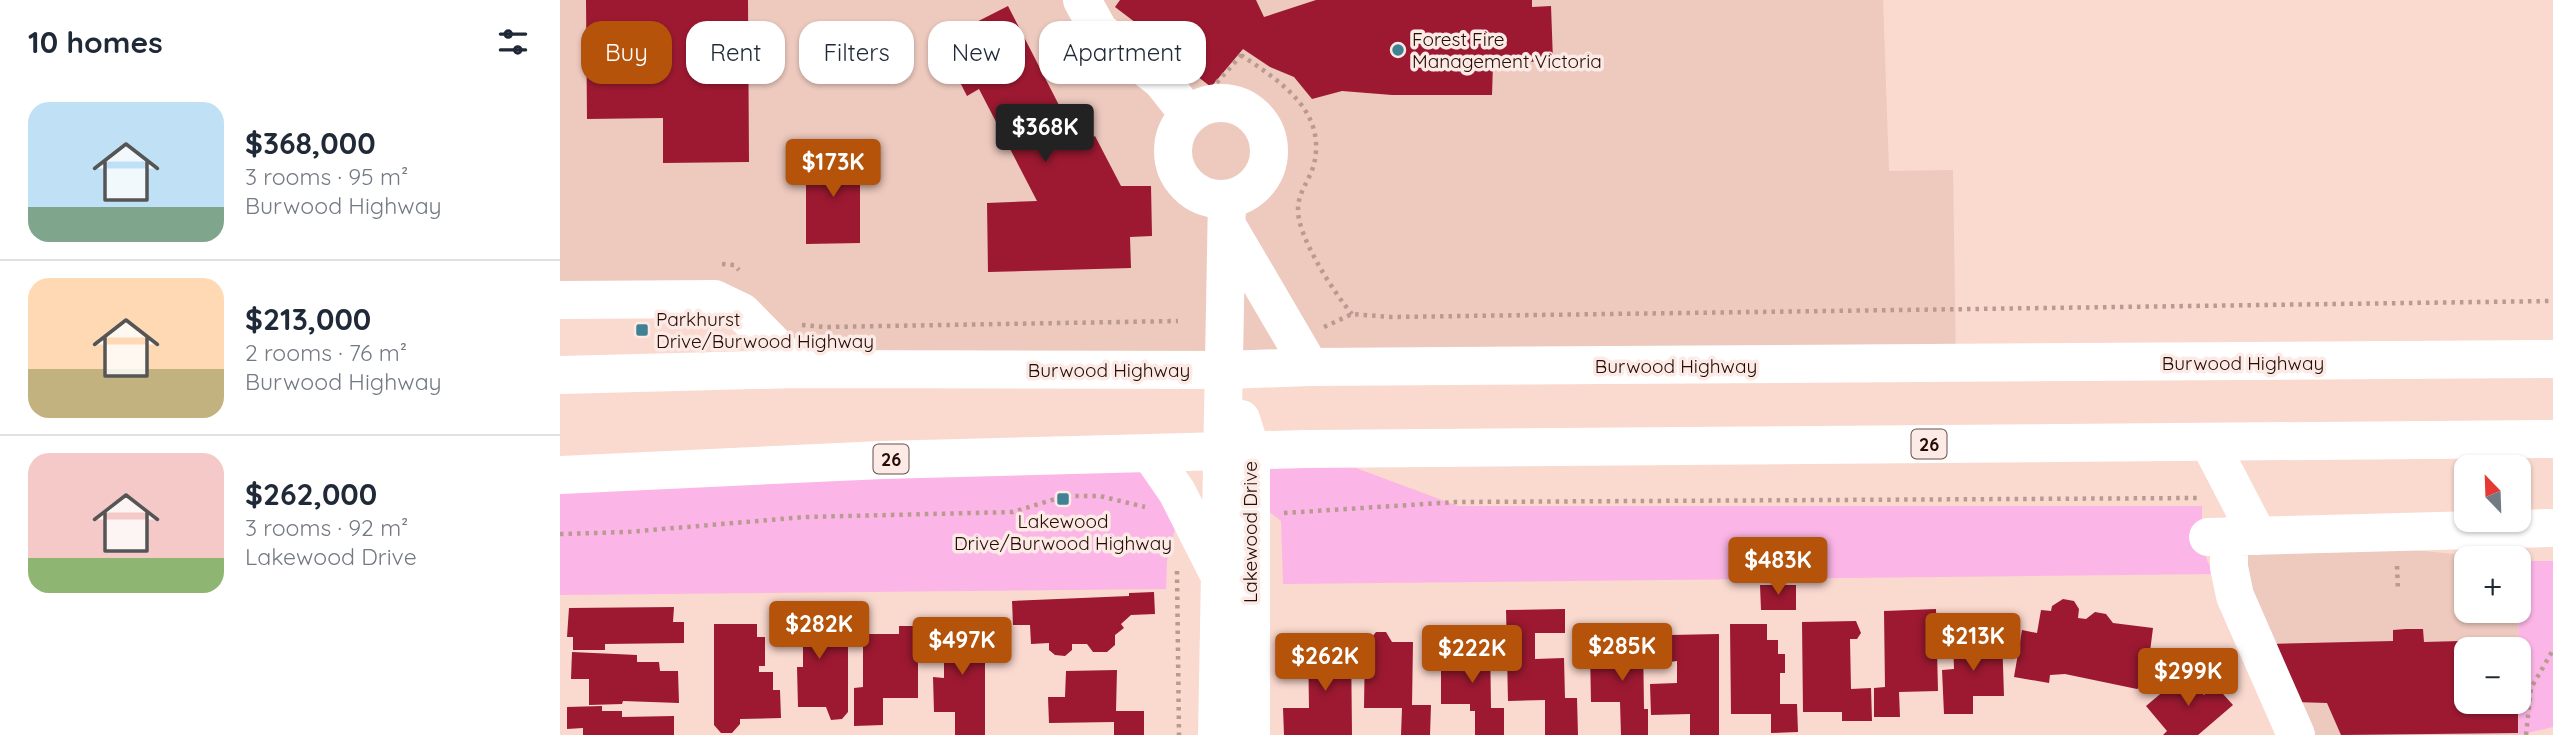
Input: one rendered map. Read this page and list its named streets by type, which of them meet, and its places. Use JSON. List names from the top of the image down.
{
  "streets": {
    "main road": ["Burwood Highway", "26", "Lakewood Drive"]
  },
  "crossings": [
    ["Burwood Highway", "Lakewood Drive"],
    ["26", "Lakewood Drive"]
  ],
  "places": {
    "other": ["Forest Fire Management Victoria"],
    "transit": ["Parkhurst Drive/Burwood Highway", "Lakewood Drive/Burwood Highway"]
  },
  "north": "top left",
  "page": {
    "heading": "10 homes",
    "chip": [
      "Buy",
      "Rent",
      "Filters",
      "New",
      "Apartment"
    ],
    "list": [
      {
        "name": "$368,000",
        "note": "3 rooms · 95 m² · Burwood Highway"
      },
      {
        "name": "$213,000",
        "note": "2 rooms · 76 m² · Burwood Highway"
      },
      {
        "name": "$262,000",
        "note": "3 rooms · 92 m² · Lakewood Drive"
      }
    ],
    "price": [
      "$368K",
      "$173K",
      "$483K",
      "$282K",
      "$213K",
      "$497K",
      "$285K",
      "$222K",
      "$262K",
      "$299K"
    ],
    "map_buttons": ["+", "−"]
  }
}
